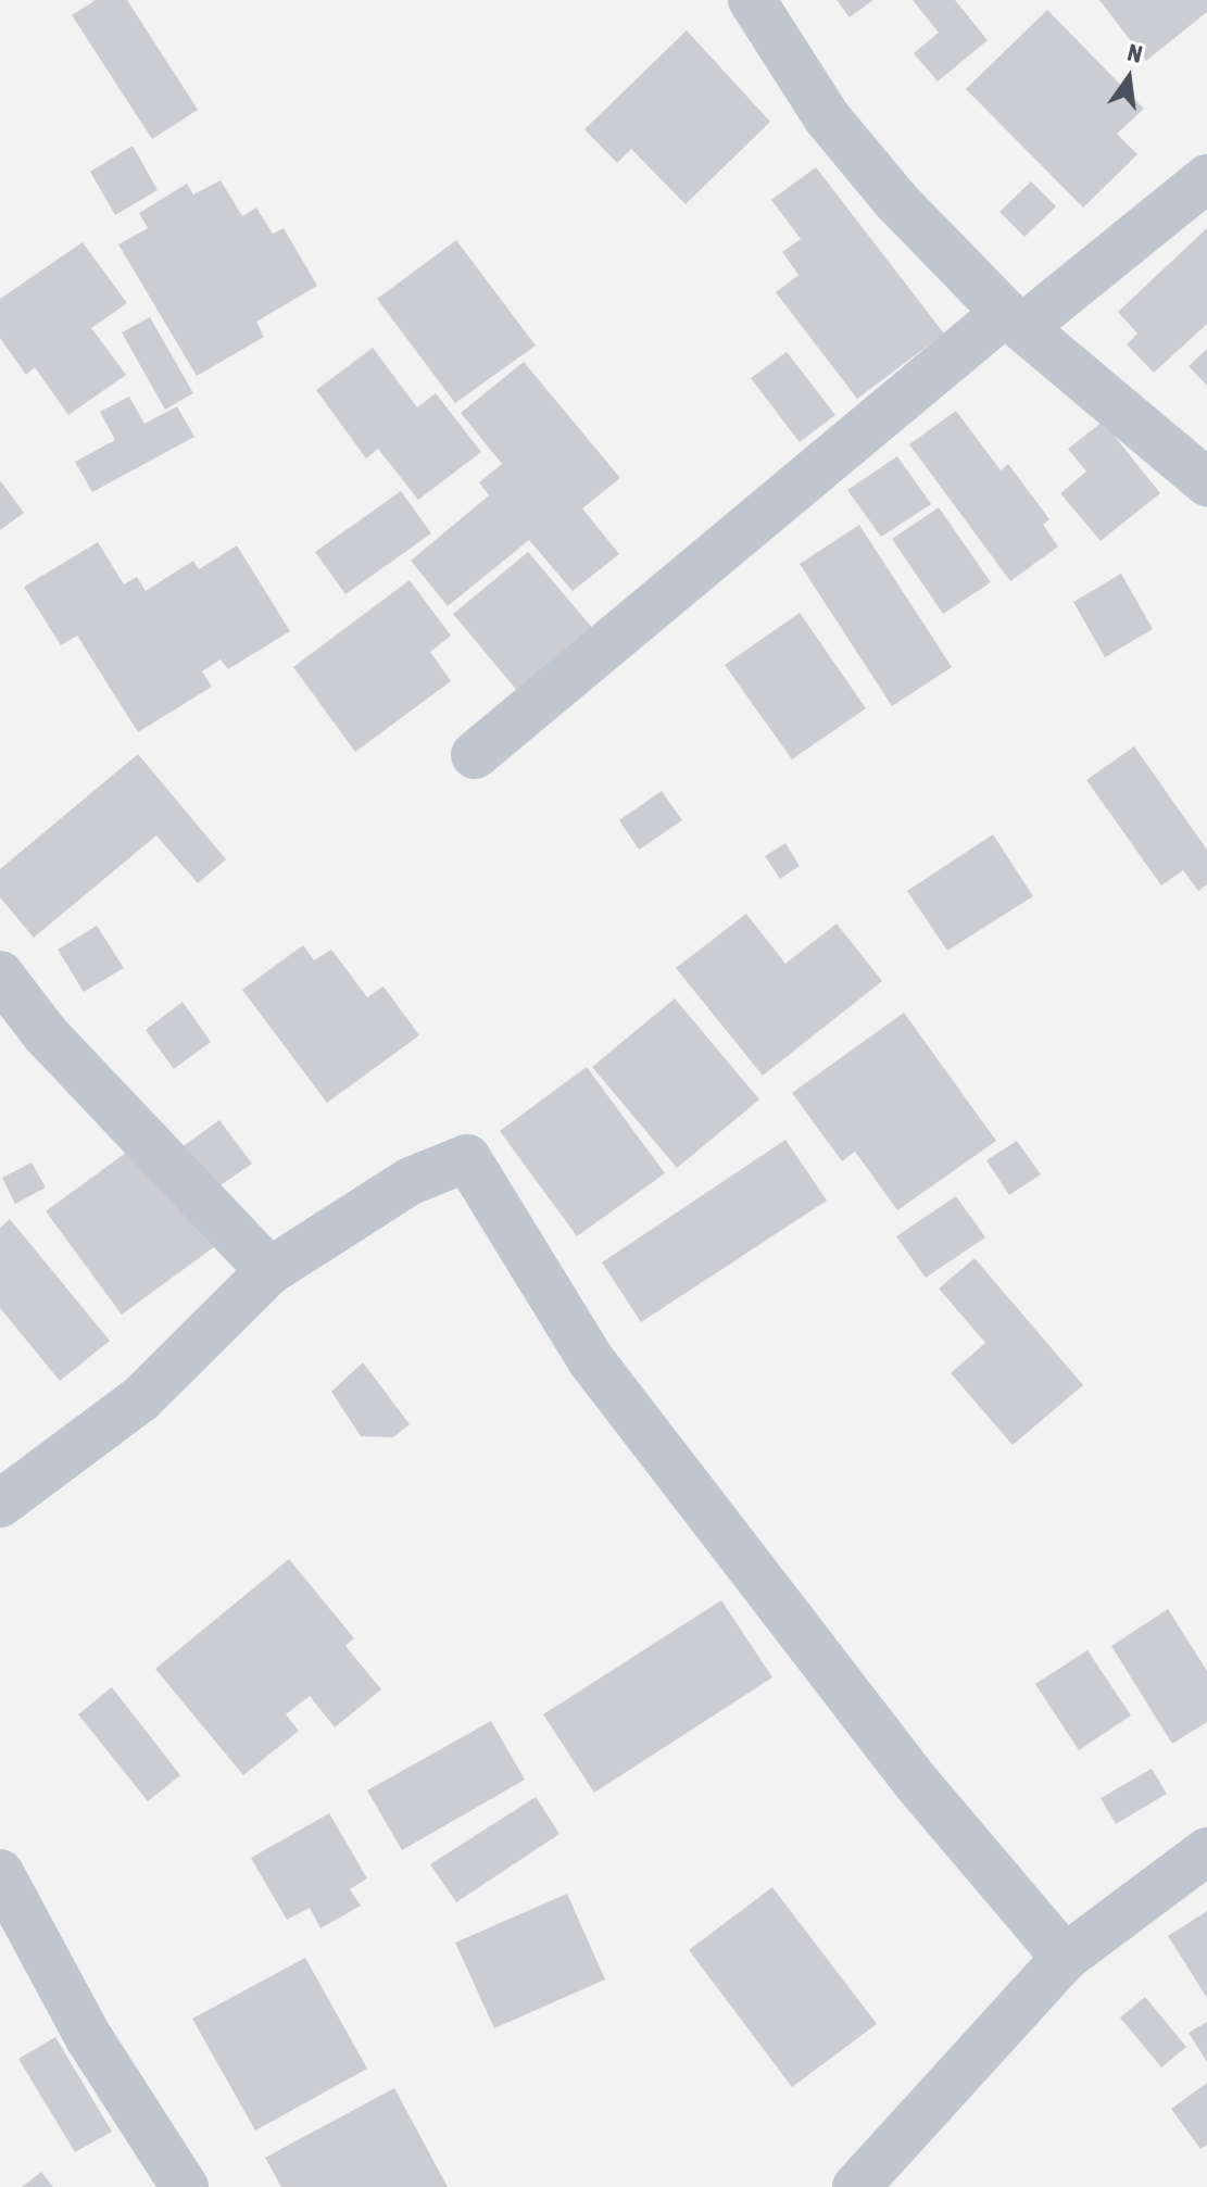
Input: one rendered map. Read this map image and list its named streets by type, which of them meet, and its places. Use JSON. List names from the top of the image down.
{
  "north": "top"
}
